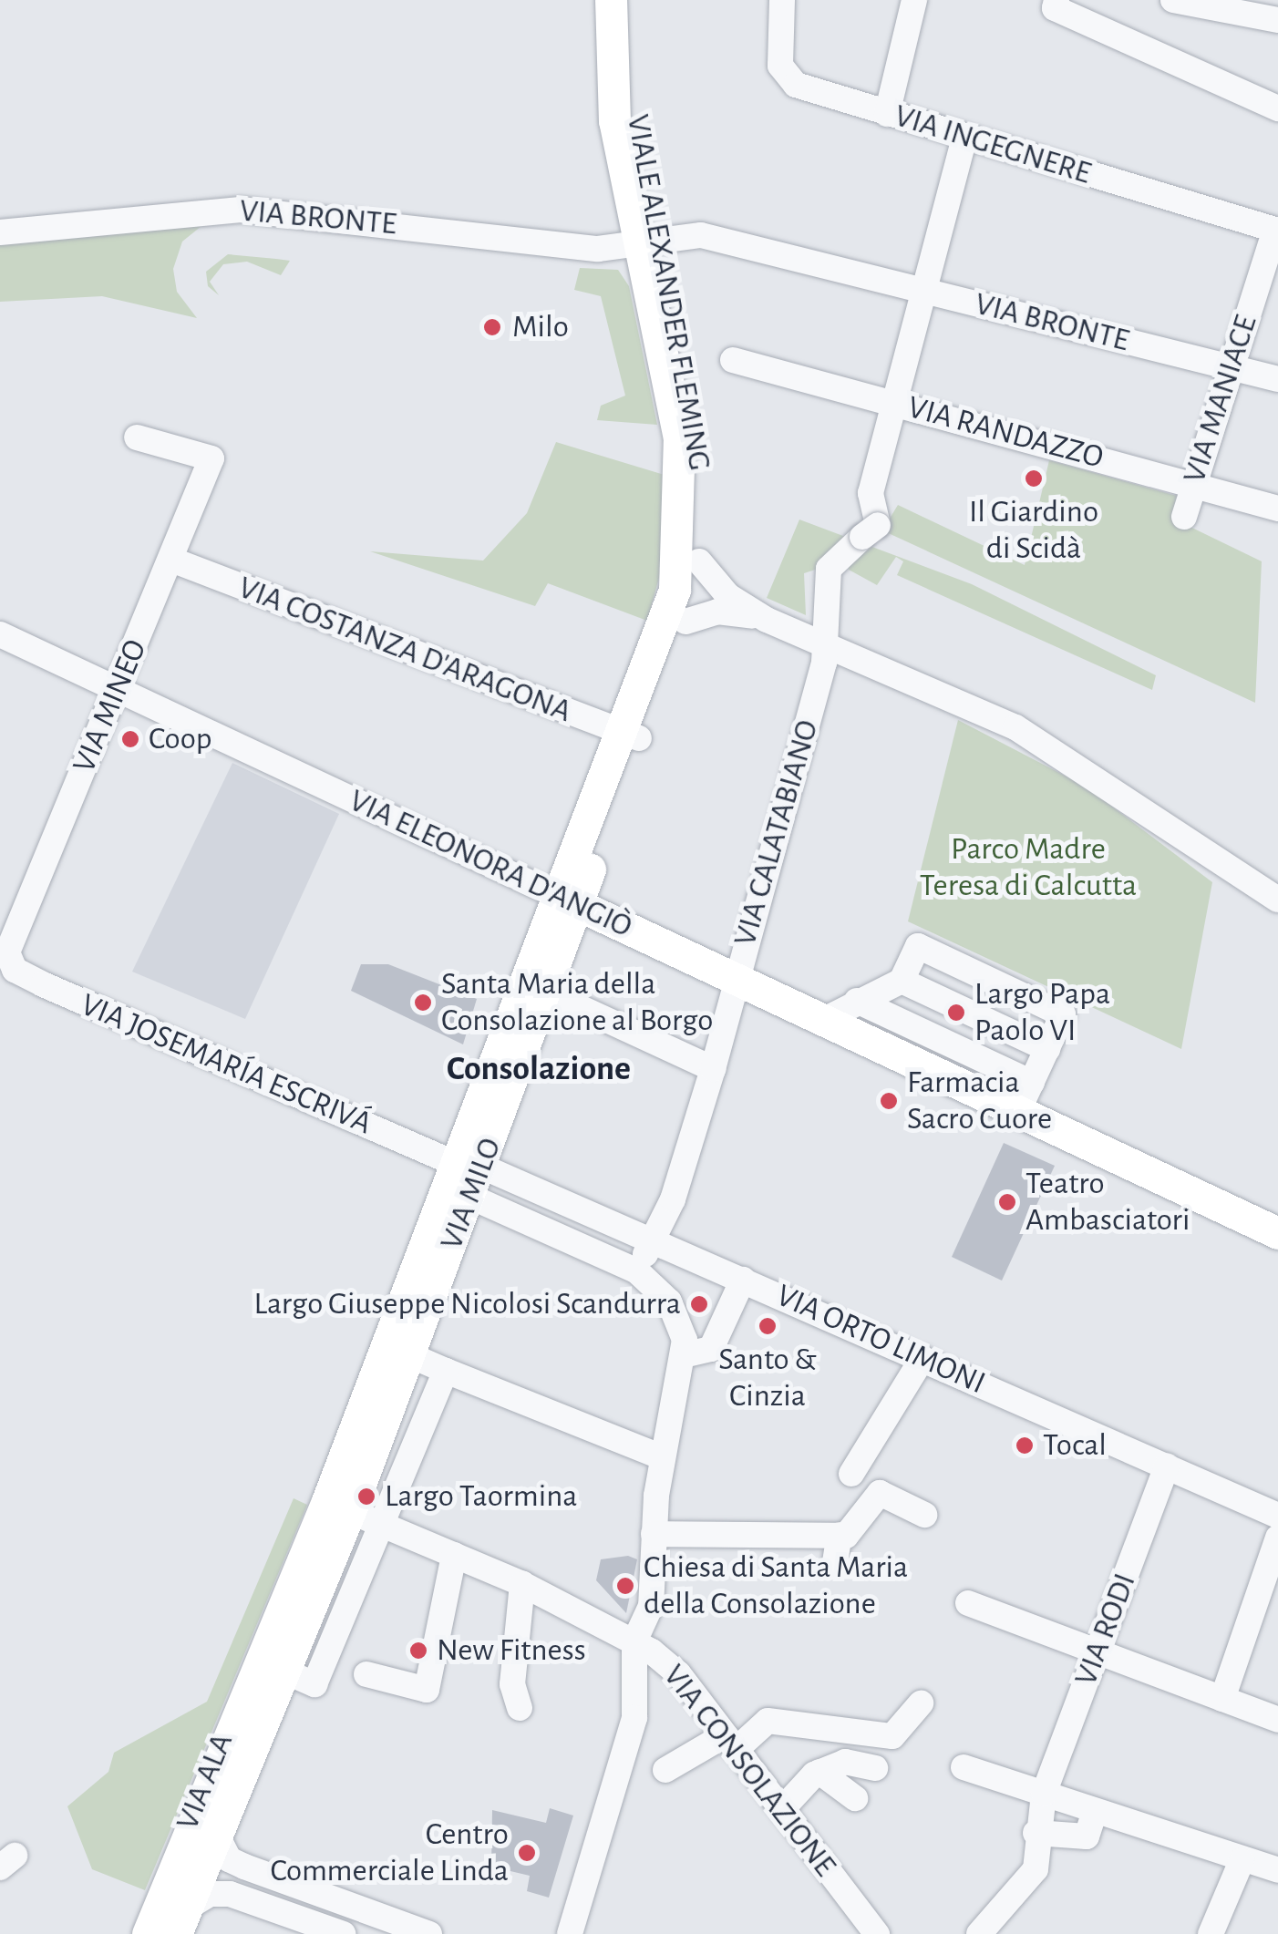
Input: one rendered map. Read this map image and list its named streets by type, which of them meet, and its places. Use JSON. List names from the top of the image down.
{
  "streets": {
    "main road": [
      "VIALE ALEXANDER FLEMING",
      "VIA ELEONORA D'ANGIÒ",
      "VIA MILO",
      "VIA ALA"
    ],
    "street": [
      "VIA INGEGNERE",
      "VIA BRONTE",
      "VIA MANIACE",
      "VIA RANDAZZO",
      "VIA COSTANZA D'ARAGONA",
      "VIA MINEO",
      "VIA CALATABIANO",
      "VIA JOSEMARÍA ESCRIVÁ",
      "VIA ORTO LIMONI",
      "VIA RODI",
      "VIA CONSOLAZIONE"
    ]
  },
  "crossings": [
    ["VIA INGEGNERE", "VIA MANIACE"],
    ["VIA INGEGNERE", "VIA CALATABIANO"],
    ["VIA BRONTE", "VIALE ALEXANDER FLEMING"],
    ["VIA BRONTE", "VIA MANIACE"],
    ["VIA BRONTE", "VIA CALATABIANO"],
    ["VIALE ALEXANDER FLEMING", "VIA COSTANZA D'ARAGONA"],
    ["VIALE ALEXANDER FLEMING", "VIA MILO"],
    ["VIA MANIACE", "VIA RANDAZZO"],
    ["VIA RANDAZZO", "VIA CALATABIANO"],
    ["VIA COSTANZA D'ARAGONA", "VIA MINEO"],
    ["VIA COSTANZA D'ARAGONA", "VIA MILO"],
    ["VIA MINEO", "VIA ELEONORA D'ANGIÒ"],
    ["VIA MINEO", "VIA JOSEMARÍA ESCRIVÁ"],
    ["VIA CALATABIANO", "VIA ELEONORA D'ANGIÒ"],
    ["VIA CALATABIANO", "VIA ORTO LIMONI"],
    ["VIA ELEONORA D'ANGIÒ", "VIA MILO"],
    ["VIA JOSEMARÍA ESCRIVÁ", "VIA MILO"],
    ["VIA JOSEMARÍA ESCRIVÁ", "VIA ORTO LIMONI"],
    ["VIA MILO", "VIA ORTO LIMONI"],
    ["VIA ORTO LIMONI", "VIA RODI"]
  ],
  "districts": ["Consolazione"],
  "parks": ["Parco Madre Teresa di Calcutta"],
  "places": [
    "Milo",
    "Il Giardino di Scidà",
    "Coop",
    "Santa Maria della Consolazione al Borgo",
    "Largo Papa Paolo VI",
    "Farmacia Sacro Cuore",
    "Teatro Ambasciatori",
    "Largo Giuseppe Nicolosi Scandurra",
    "Santo & Cinzia",
    "Tocal",
    "Largo Taormina",
    "Chiesa di Santa Maria della Consolazione",
    "New Fitness",
    "Centro Commerciale Linda"
  ]
}
